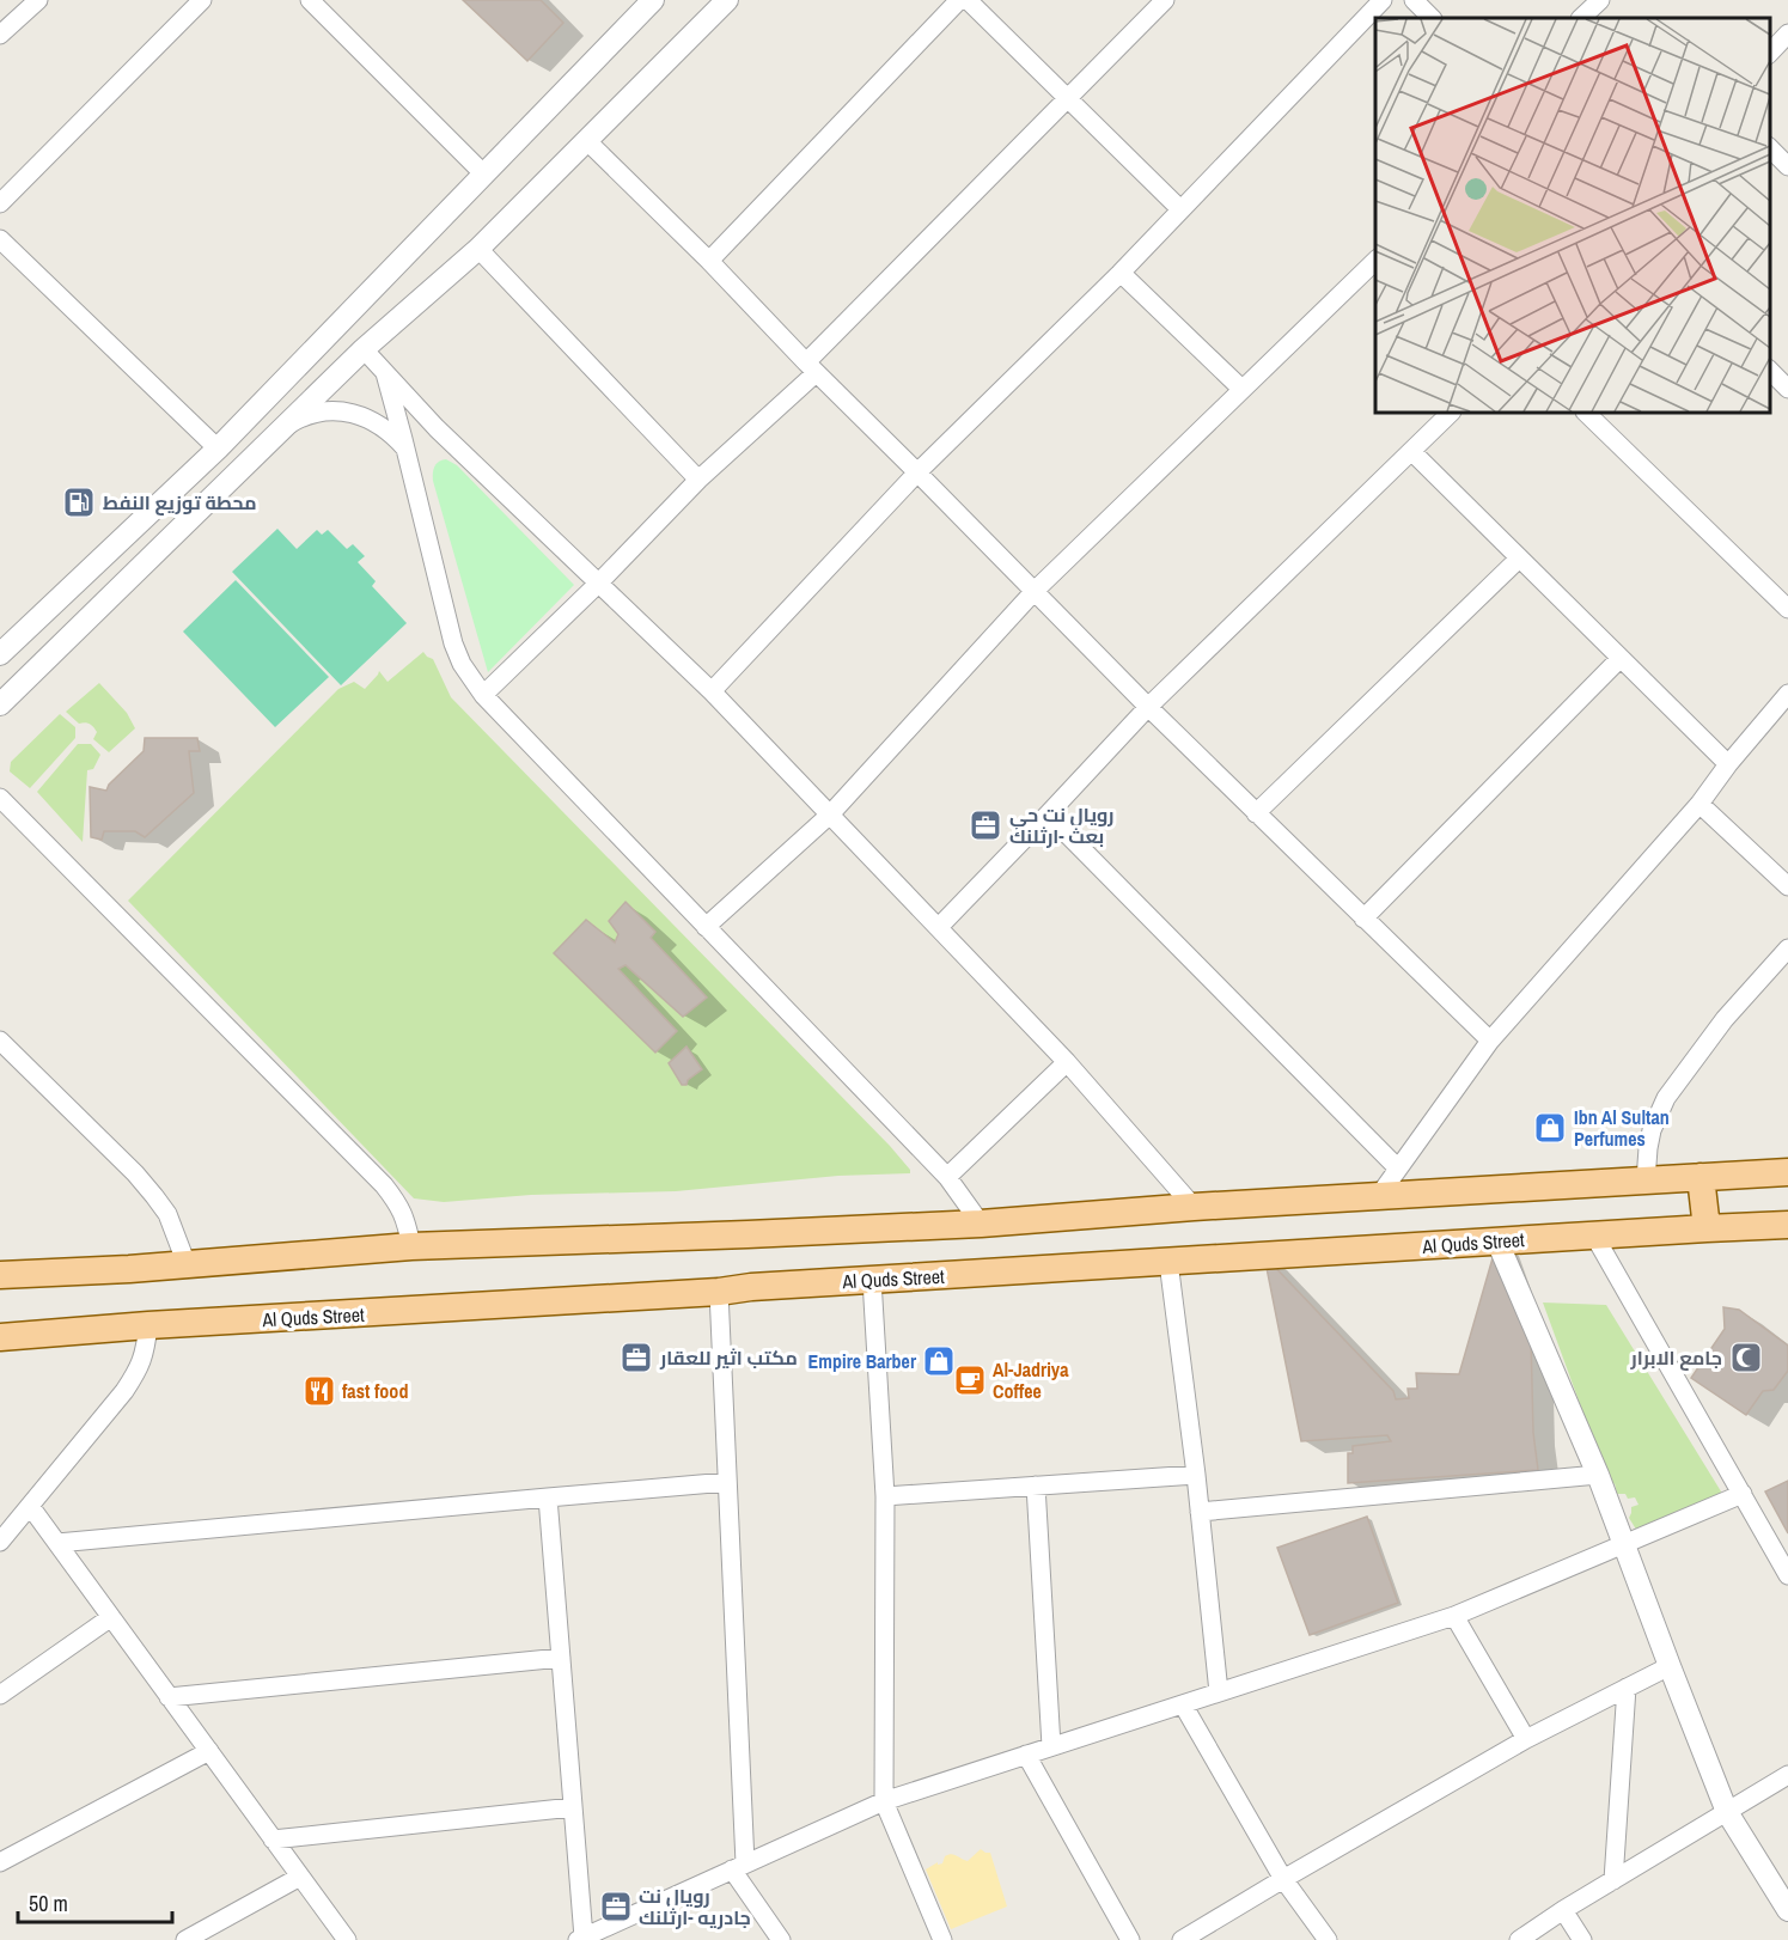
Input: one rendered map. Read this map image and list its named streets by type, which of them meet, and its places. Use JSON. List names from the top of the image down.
{
  "streets": {
    "main road": ["Al Quds Street"]
  },
  "places": {
    "fuel station": ["محطة توزيع النفط"],
    "office": ["رويال نت حي بعث -ارثلنك", "مكتب اثير للعقار", "رويال نت جادريه -ارثلنك"],
    "shop": ["Ibn Al Sultan Perfumes", "Empire Barber"],
    "mosque": ["جامع الابرار"],
    "cafe": ["Al-Jadriya Coffee"],
    "restaurant": ["fast food"]
  },
  "scale_bar": "50 m"
}
